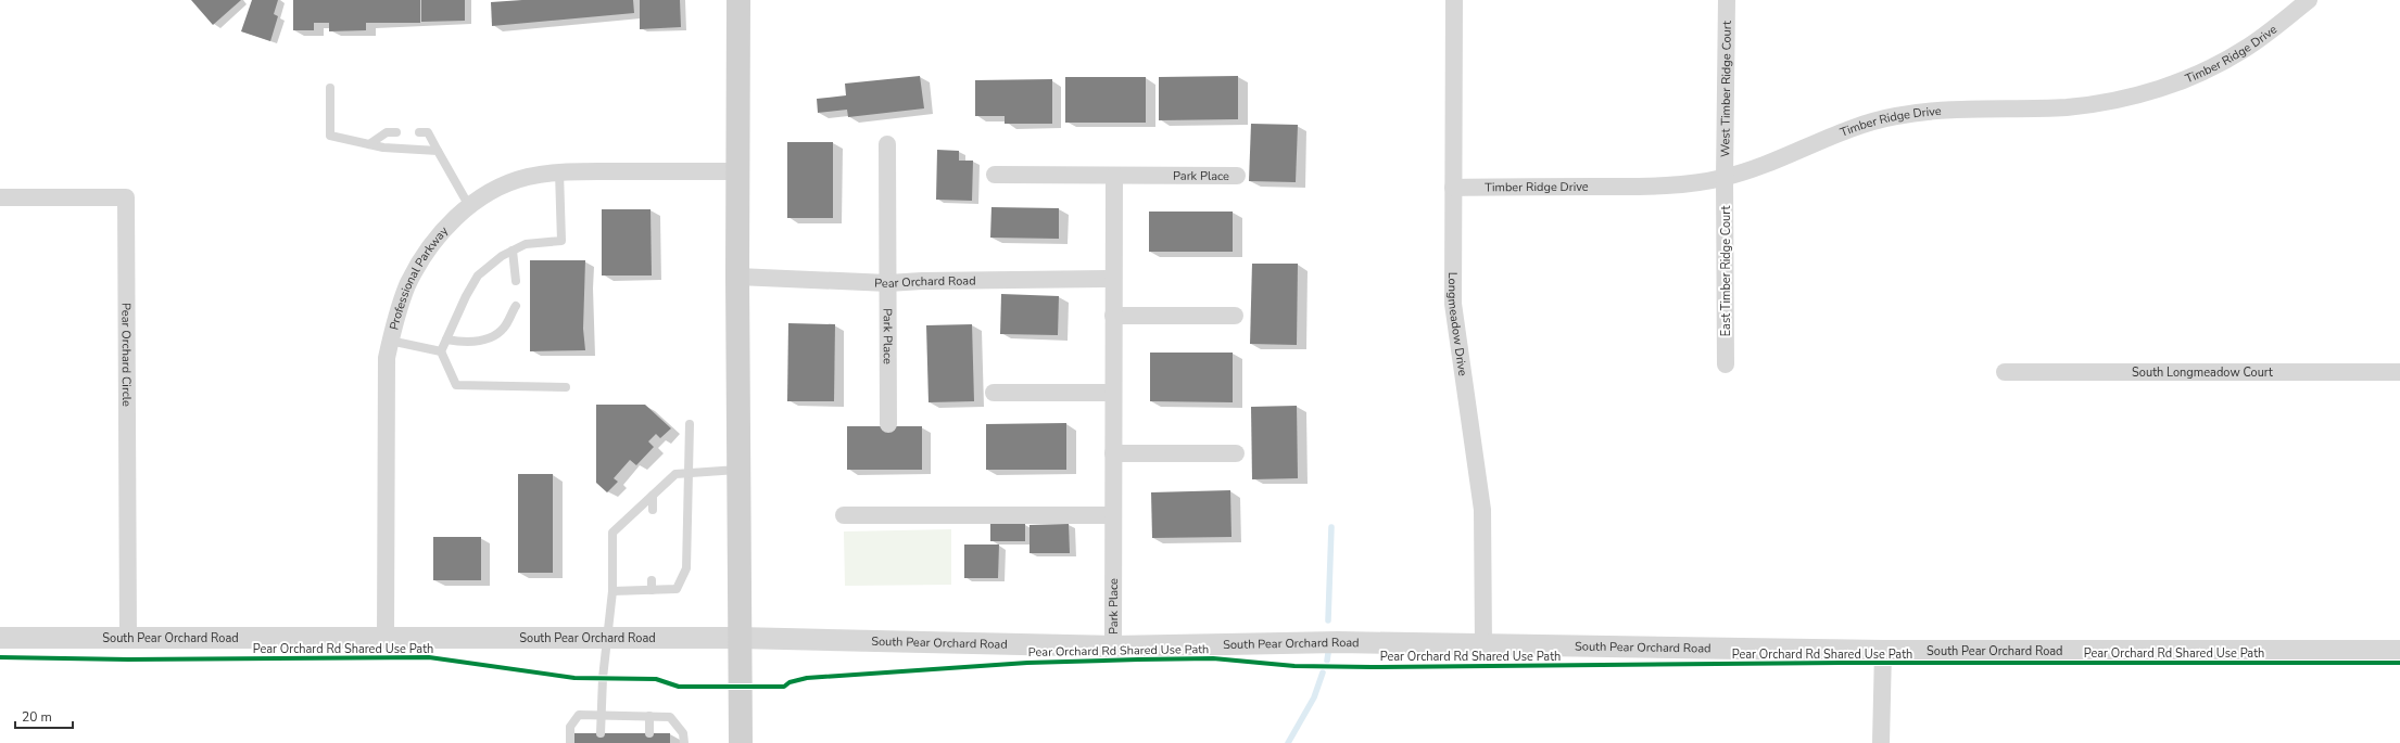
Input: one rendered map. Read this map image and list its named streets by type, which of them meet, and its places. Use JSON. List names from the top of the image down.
{
  "streets": {
    "street": [
      "Timber Ridge Drive",
      "West Timber Ridge Court",
      "Park Place",
      "East Timber Ridge Court",
      "Professional Parkway",
      "Pear Orchard Road",
      "Longmeadow Drive",
      "Pear Orchard Circle",
      "South Longmeadow Court",
      "South Pear Orchard Road"
    ],
    "cycle path": ["Pear Orchard Rd Shared Use Path"]
  },
  "crossings": [
    ["Timber Ridge Drive", "West Timber Ridge Court"],
    ["Timber Ridge Drive", "East Timber Ridge Court"],
    ["Timber Ridge Drive", "Longmeadow Drive"],
    ["West Timber Ridge Court", "East Timber Ridge Court"],
    ["Park Place", "Pear Orchard Road"],
    ["Park Place", "South Pear Orchard Road"],
    ["Professional Parkway", "South Pear Orchard Road"],
    ["Longmeadow Drive", "South Pear Orchard Road"],
    ["Pear Orchard Circle", "South Pear Orchard Road"]
  ],
  "scale_bar": "20 m"
}
